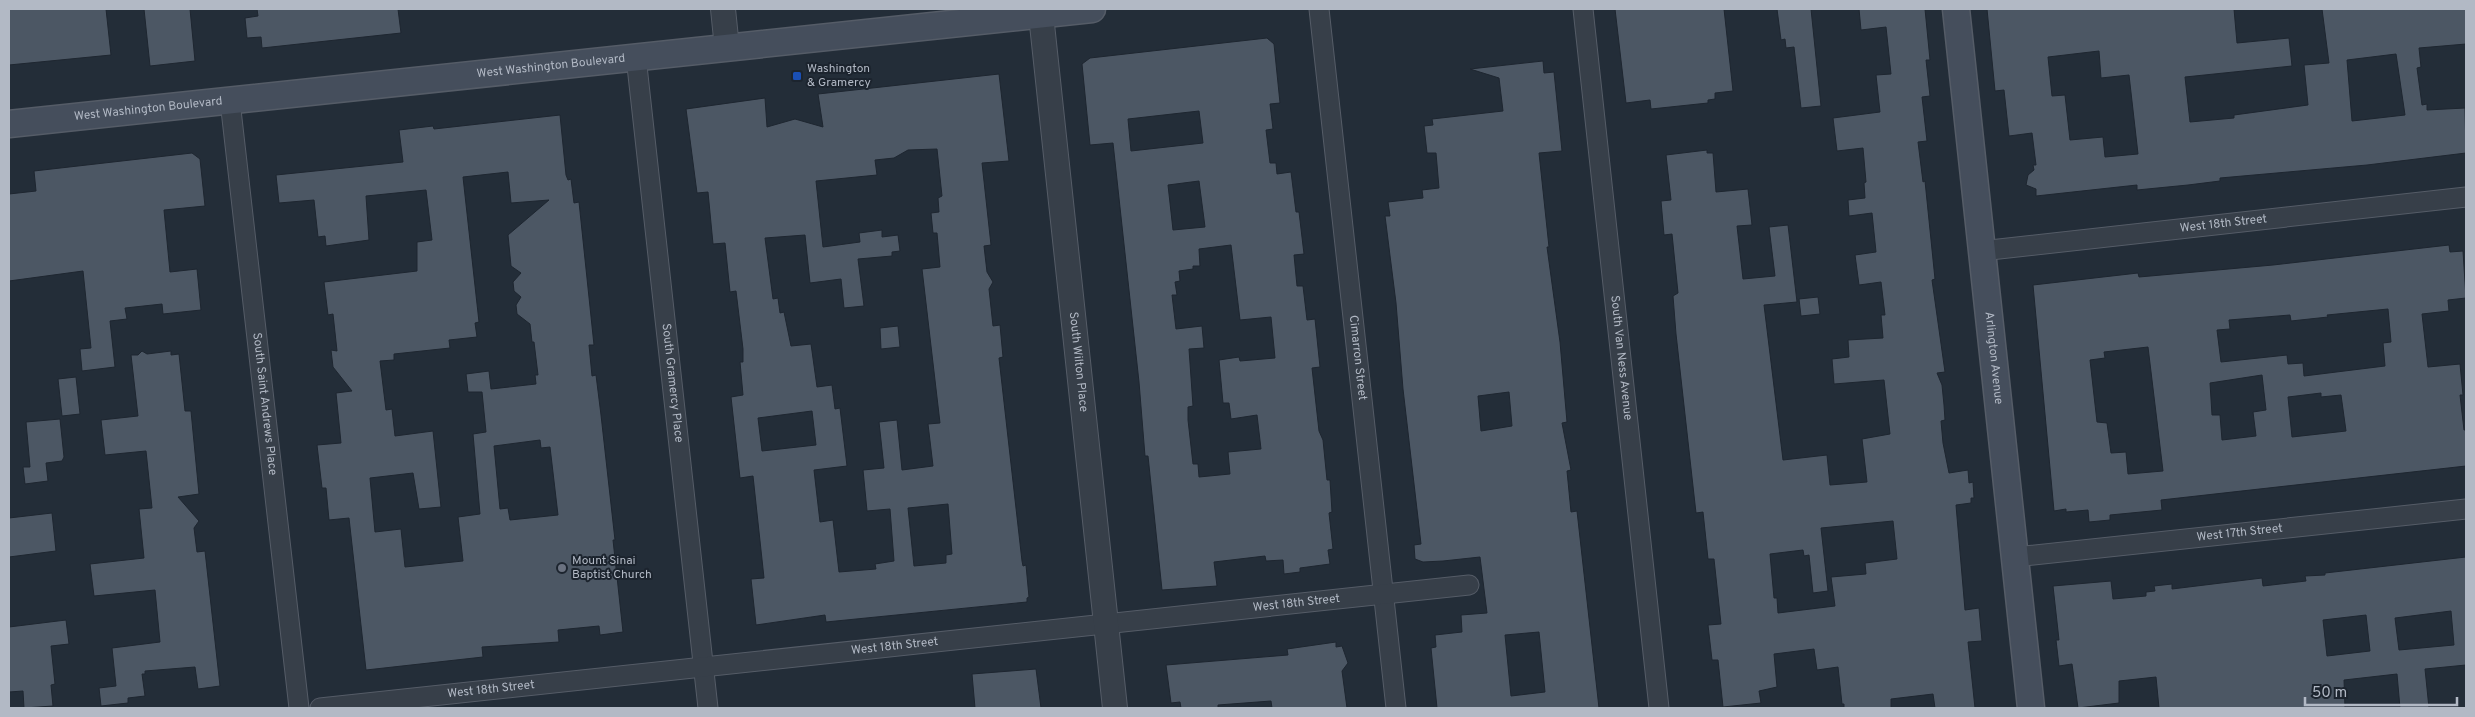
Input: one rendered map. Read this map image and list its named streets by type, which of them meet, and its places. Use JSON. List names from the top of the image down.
{
  "streets": {
    "main road": ["West Washington Boulevard", "Arlington Avenue"],
    "street": [
      "West 18th Street",
      "South Van Ness Avenue",
      "Cimarron Street",
      "South Wilton Place",
      "South Gramercy Place",
      "South Saint Andrews Place",
      "West 17th Street"
    ]
  },
  "crossings": [
    ["West Washington Boulevard", "South Wilton Place"],
    ["West Washington Boulevard", "South Gramercy Place"],
    ["West Washington Boulevard", "South Saint Andrews Place"],
    ["West 18th Street", "Cimarron Street"],
    ["West 18th Street", "Arlington Avenue"],
    ["West 18th Street", "South Wilton Place"],
    ["West 18th Street", "South Gramercy Place"],
    ["Arlington Avenue", "West 17th Street"]
  ],
  "places": {
    "transit": ["Washington & Gramercy"],
    "other": ["Mount Sinai Baptist Church"]
  },
  "scale_bar": "50 m"
}
